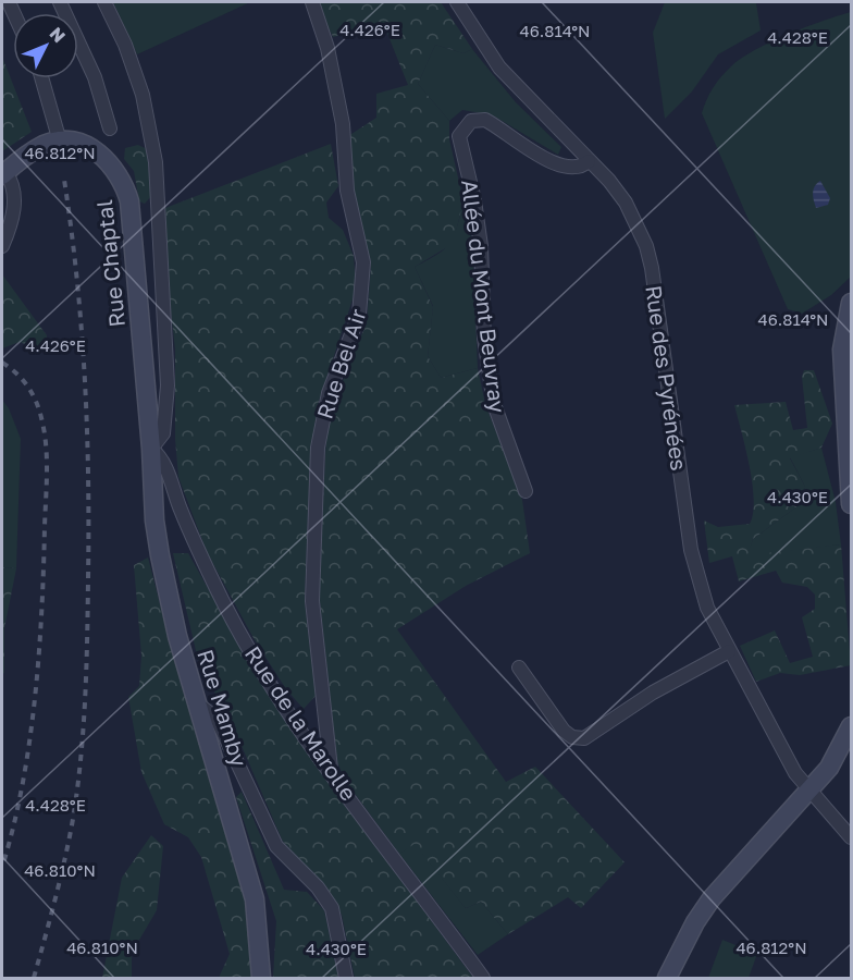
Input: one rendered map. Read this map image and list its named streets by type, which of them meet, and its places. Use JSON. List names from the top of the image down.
{
  "streets": {
    "street": [
      "Rue Chaptal",
      "Allée du Mont Beuvray",
      "Rue Bel Air",
      "Rue des Pyrénées",
      "Rue Mamby",
      "Rue de la Marolle"
    ]
  },
  "crossings": [
    ["Rue Chaptal", "Rue Mamby"],
    ["Rue Chaptal", "Rue de la Marolle"],
    ["Allée du Mont Beuvray", "Rue des Pyrénées"],
    ["Rue Bel Air", "Rue de la Marolle"],
    ["Rue Mamby", "Rue de la Marolle"]
  ],
  "north": "top right",
  "coordinates": [
    "4.426°E",
    "46.814°N",
    "4.428°E",
    "46.812°N",
    "4.430°E",
    "46.810°N"
  ]
}
